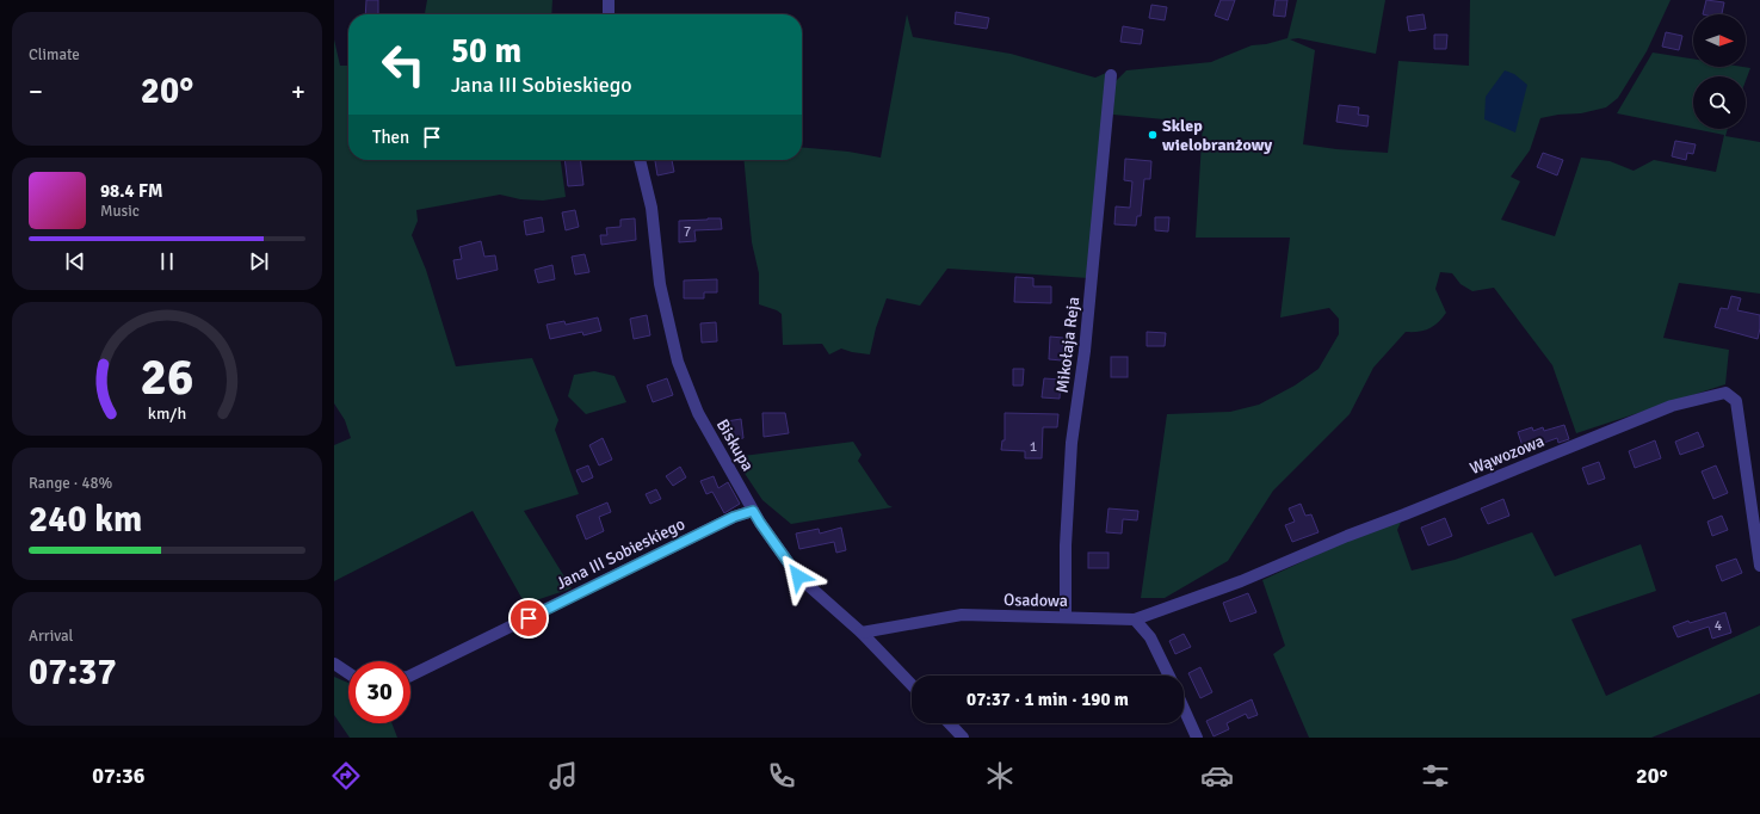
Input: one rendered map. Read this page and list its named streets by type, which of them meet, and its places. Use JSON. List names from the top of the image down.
{
  "streets": {
    "street": [
      "Mikołaja Reja",
      "Biskupa",
      "Wąwozowa",
      "Jana III Sobieskiego",
      "Osadowa"
    ]
  },
  "crossings": [
    ["Mikołaja Reja", "Osadowa"],
    ["Biskupa", "Jana III Sobieskiego"],
    ["Biskupa", "Osadowa"],
    ["Wąwozowa", "Osadowa"]
  ],
  "places": ["Sklep wielobranżowy"],
  "house_numbers": ["7", "1", "4"],
  "north": "right",
  "page": {
    "tile": [
      "Climate",
      ["Range · 48%", "240 km"],
      ["Arrival", "07:37"]
    ],
    "turn": ["50 m", "Jana III Sobieskiego"],
    "heat": ["−", "20°", "+"],
    "then": "Then",
    "song": ["98.4 FM", "Music"],
    "limit": "30",
    "trip": "07:37 · 1 min · 190 m",
    "tabs": ["07:36", "20°"],
    "gauge": ["26", "km/h"]
  }
}
